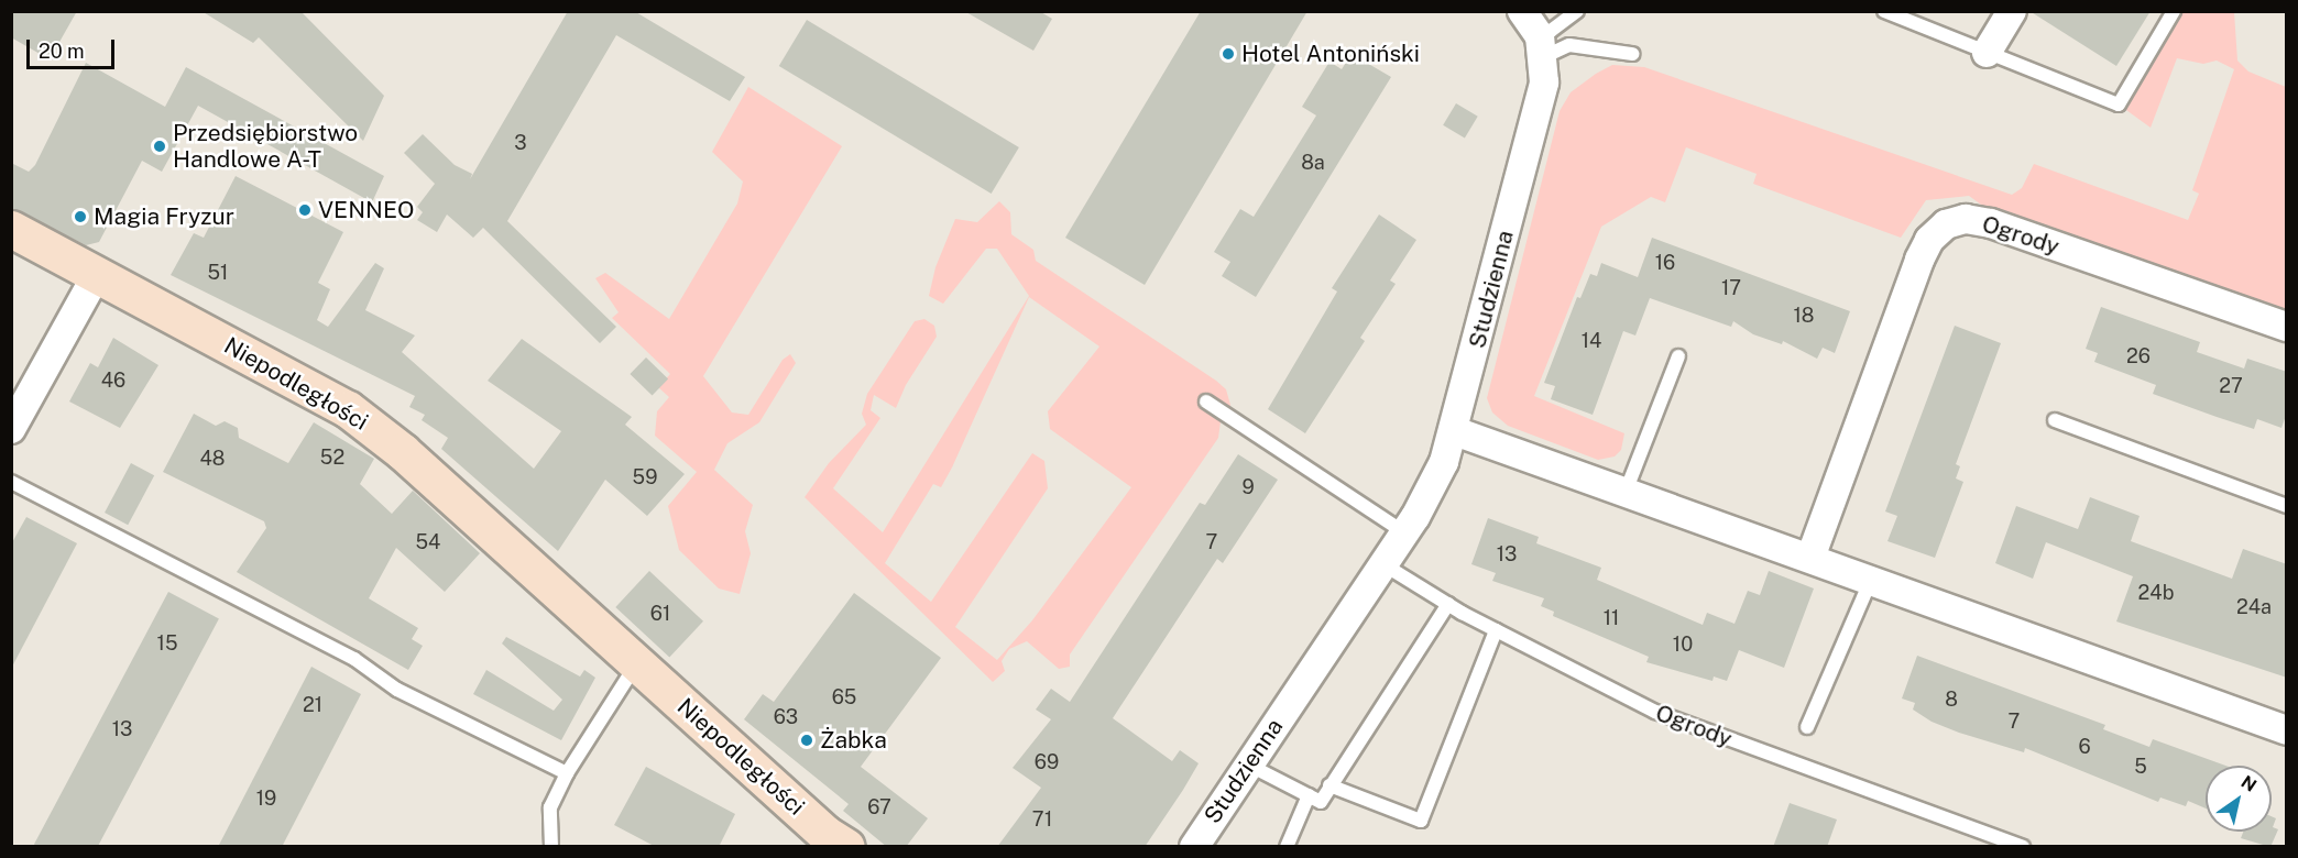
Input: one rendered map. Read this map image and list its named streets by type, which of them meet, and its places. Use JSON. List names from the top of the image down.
{
  "streets": {
    "street": ["Ogrody", "Studzienna", "Niepodległości"]
  },
  "crossings": [
    ["Ogrody", "Studzienna"]
  ],
  "places": [
    "Hotel Antoniński",
    "Przedsiębiorstwo Handlowe A-T",
    "VENNEO",
    "Magia Fryzur",
    "Żabka"
  ],
  "house_numbers": [
    "3",
    "8a",
    "16",
    "51",
    "17",
    "18",
    "14",
    "26",
    "46",
    "27",
    "52",
    "48",
    "59",
    "9",
    "54",
    "7",
    "13",
    "24b",
    "24a",
    "61",
    "11",
    "15",
    "10",
    "65",
    "8",
    "21",
    "63",
    "7",
    "13",
    "6",
    "69",
    "5",
    "19",
    "67",
    "71"
  ],
  "scale_bar": "20 m",
  "north": "top right"
}
